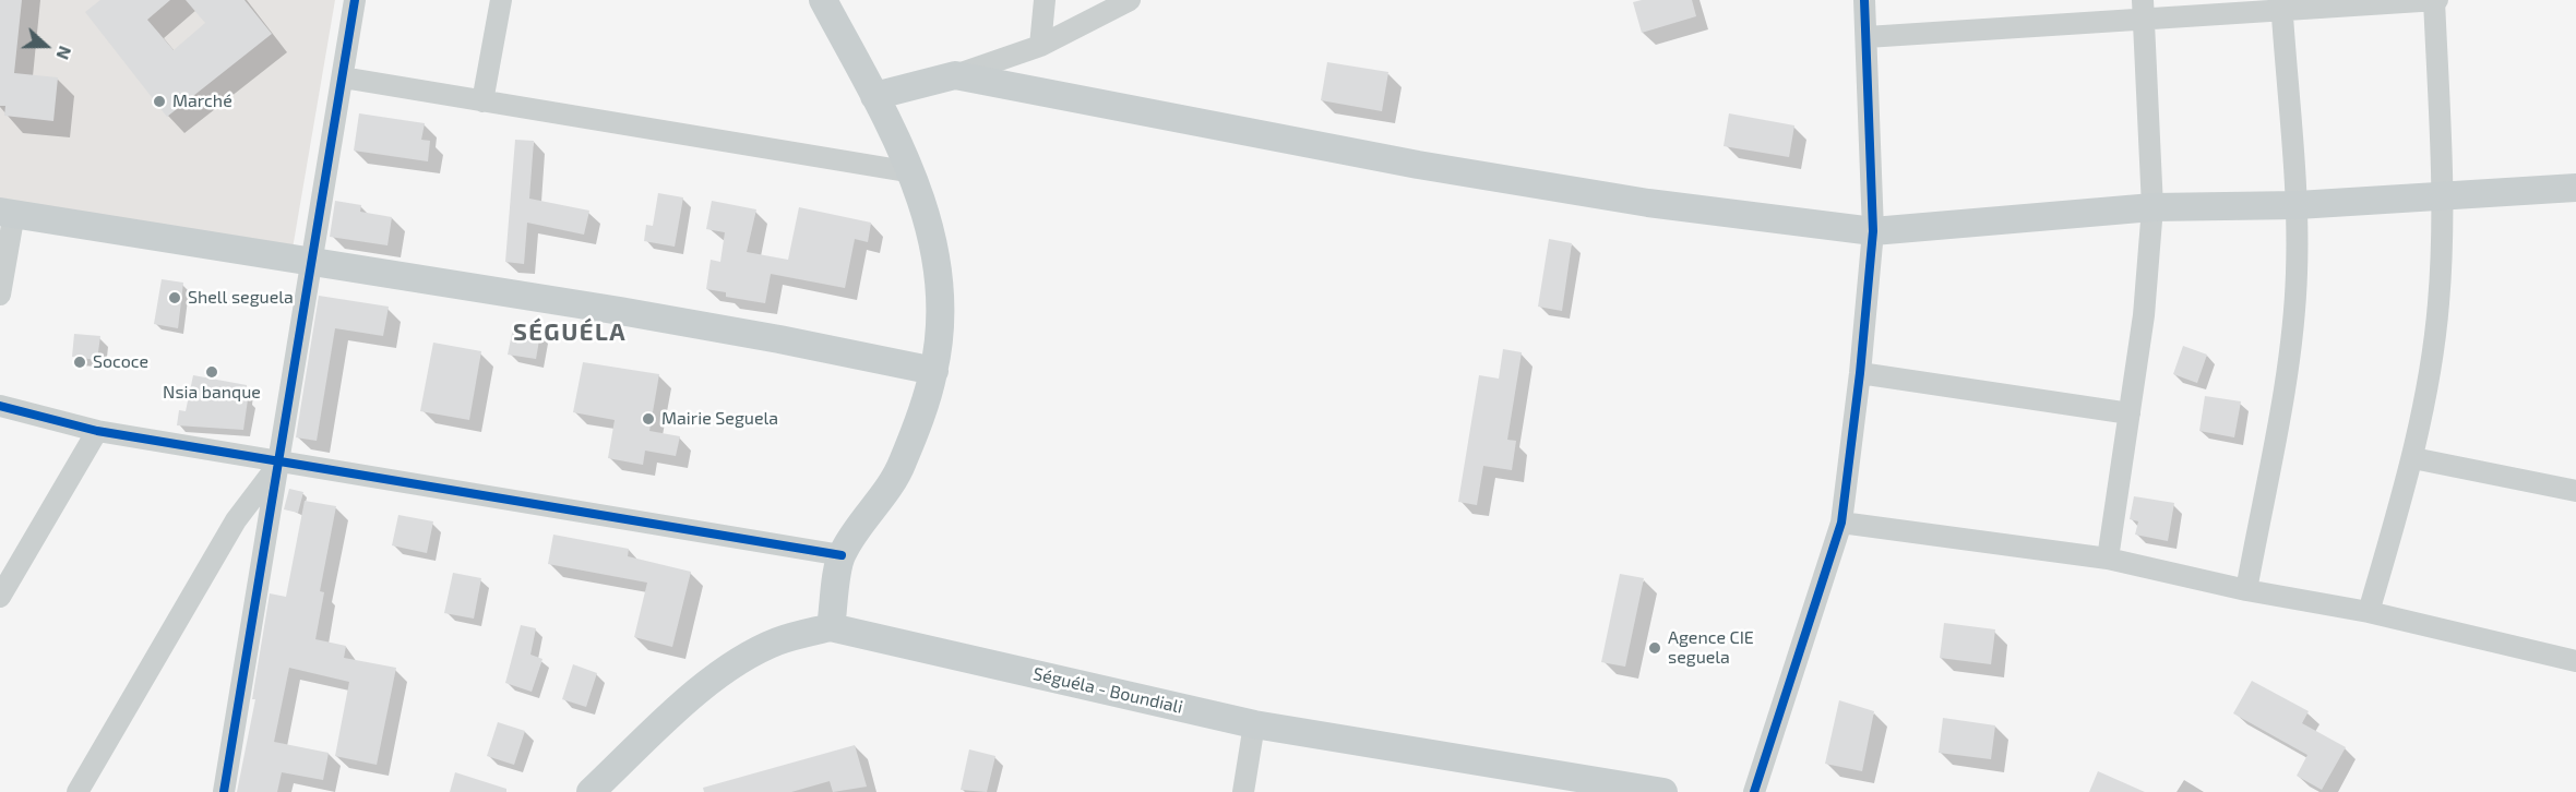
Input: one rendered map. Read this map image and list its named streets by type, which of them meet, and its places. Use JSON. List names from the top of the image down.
{
  "streets": {
    "main road": ["Séguéla - Boundiali"]
  },
  "districts": ["SÉGUÉLA"],
  "places": [
    "Marché",
    "Shell seguela",
    "Sococe",
    "Nsia banque",
    "Mairie Seguela",
    "Agence CIE seguela"
  ],
  "north": "right"
}
